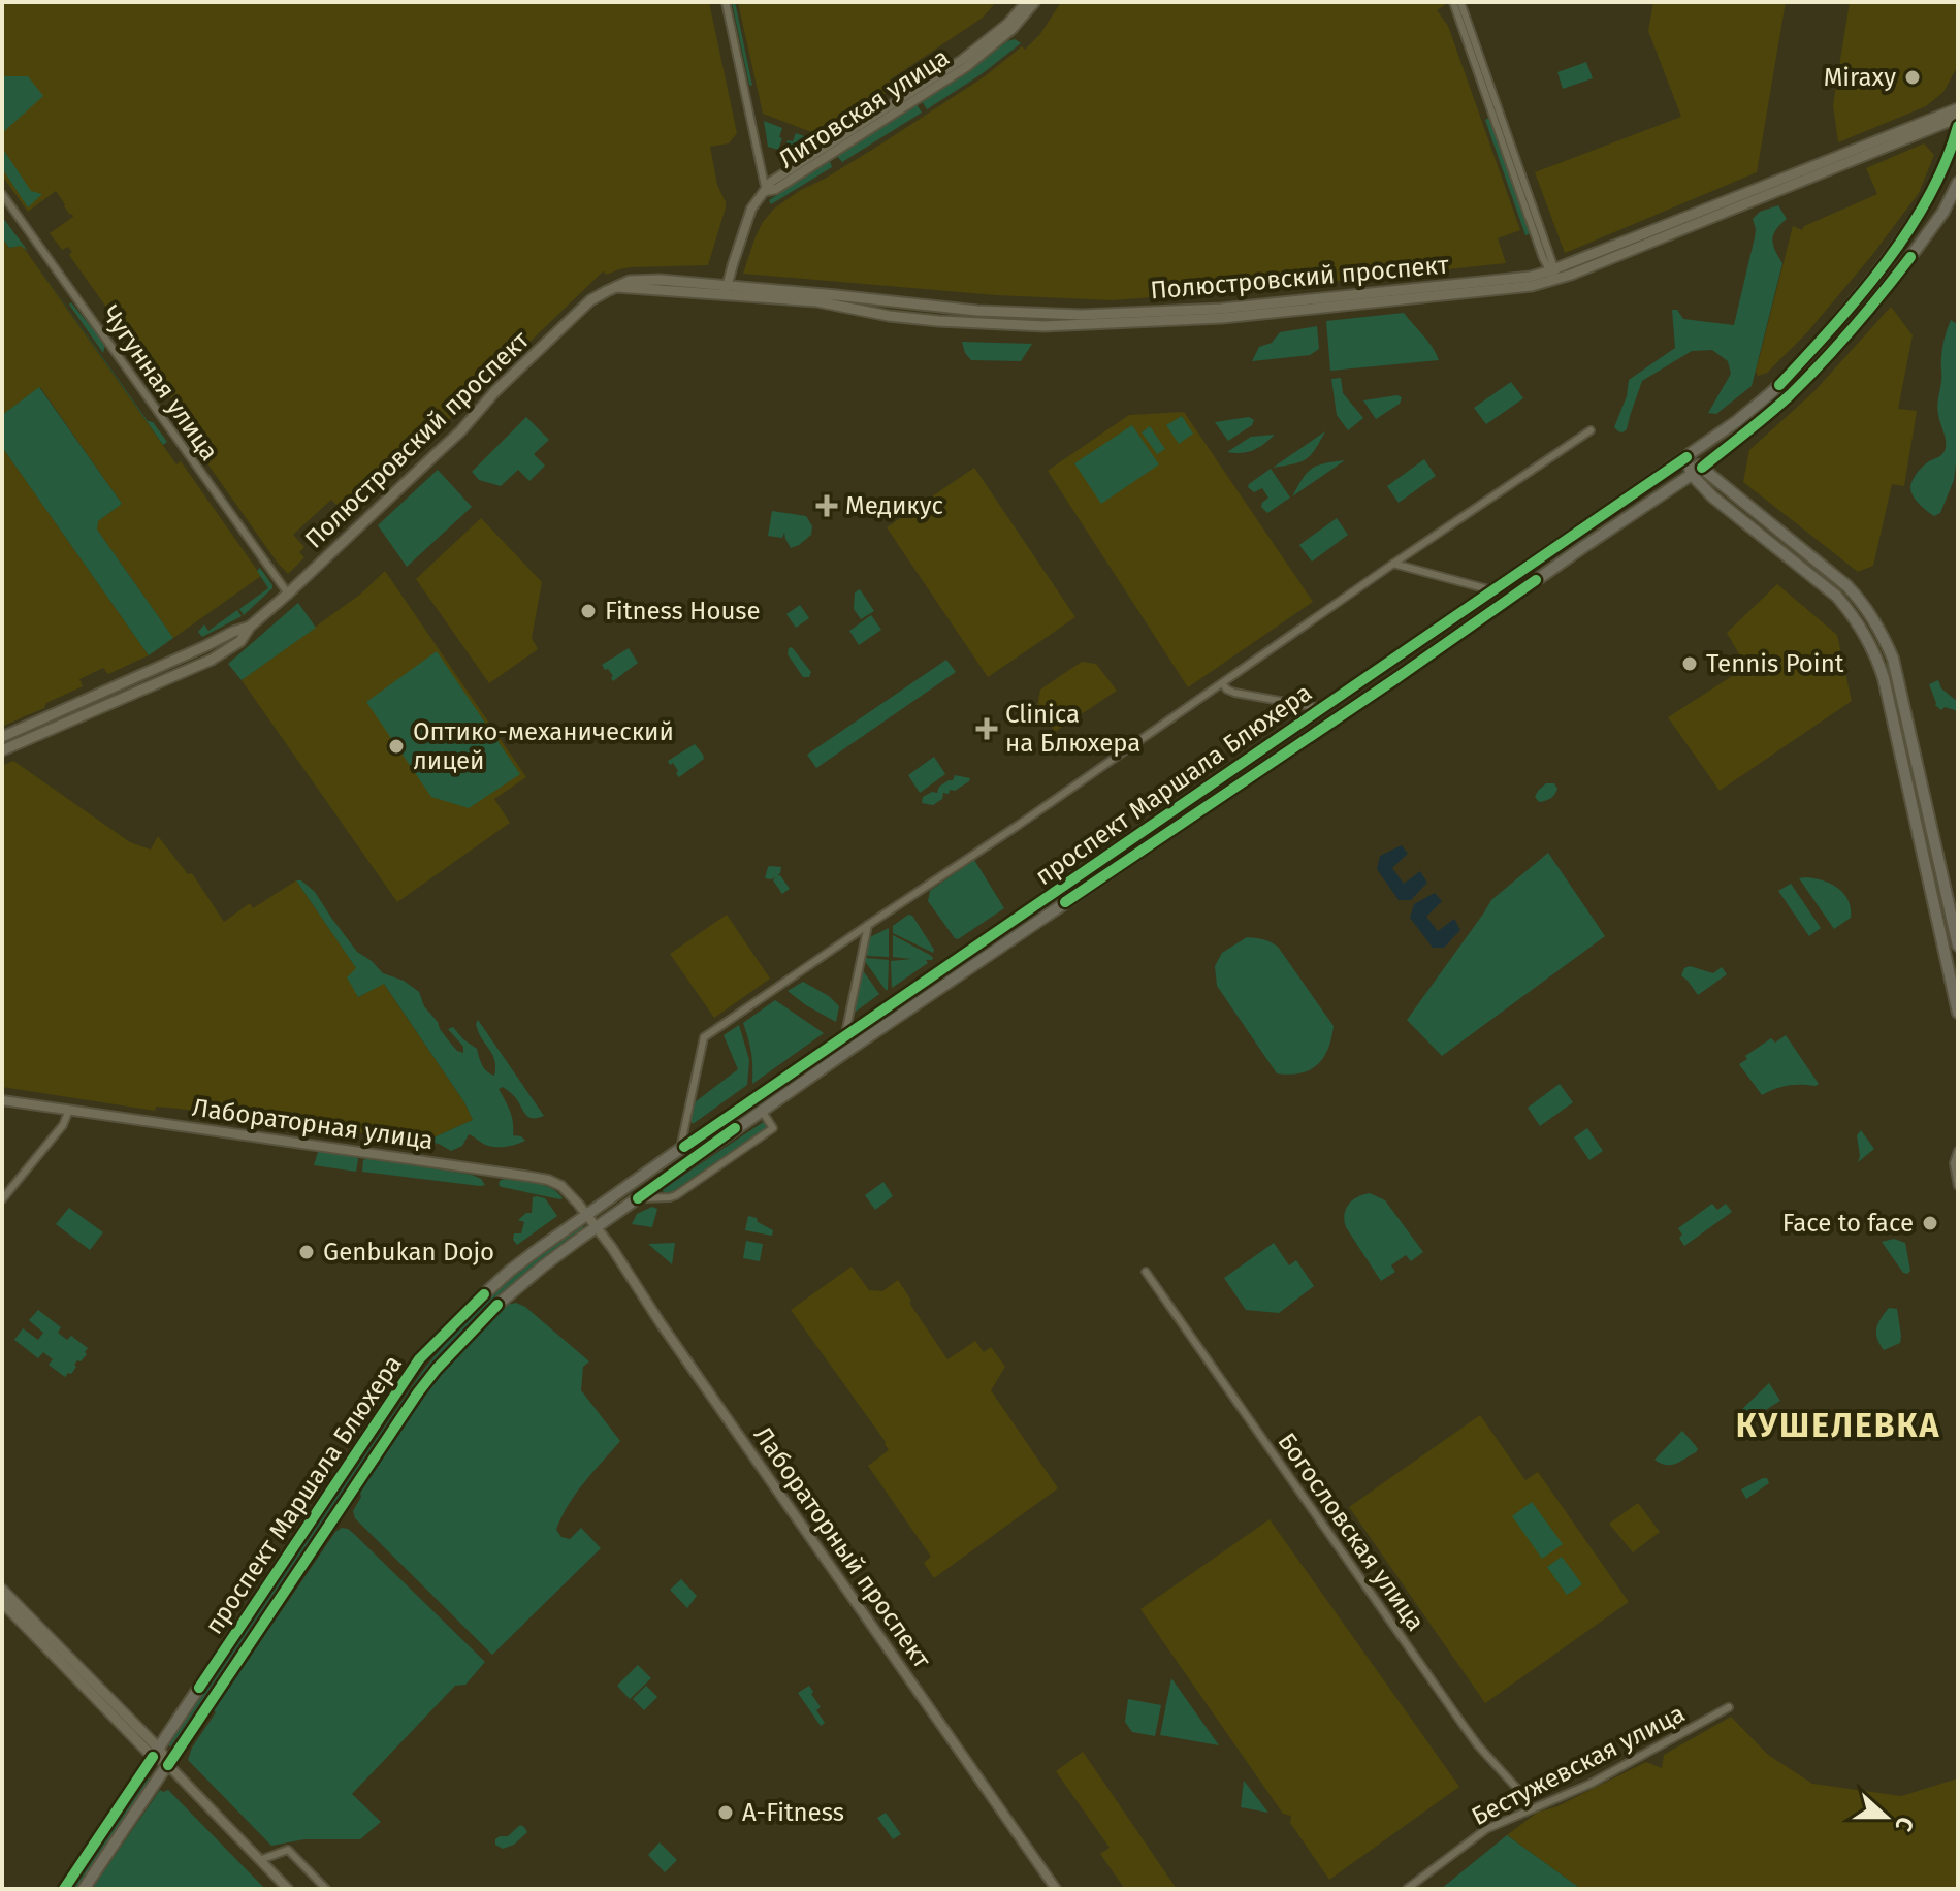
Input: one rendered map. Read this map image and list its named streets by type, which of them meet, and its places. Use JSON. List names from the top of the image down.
{
  "streets": {
    "main road": ["Полюстровский проспект", "проспект Маршала Блюхера"],
    "street": [
      "Литовская улица",
      "Чугунная улица",
      "Лабораторная улица",
      "Богословская улица",
      "Лабораторный проспект",
      "Бестужевская улица"
    ]
  },
  "crossings": [
    ["Полюстровский проспект", "Чугунная улица"],
    ["проспект Маршала Блюхера", "Лабораторная улица"],
    ["проспект Маршала Блюхера", "Лабораторный проспект"],
    ["Лабораторная улица", "Лабораторный проспект"],
    ["Богословская улица", "Бестужевская улица"]
  ],
  "districts": ["КУШЕЛЕВКА"],
  "places": {
    "other": [
      "Miraxy",
      "Fitness House",
      "Tennis Point",
      "Оптико-механический лицей",
      "Face to face",
      "Genbukan Dojo",
      "A-Fitness"
    ],
    "health": ["Медикус", "Clinica на Блюхера"]
  },
  "north": "right"
}
